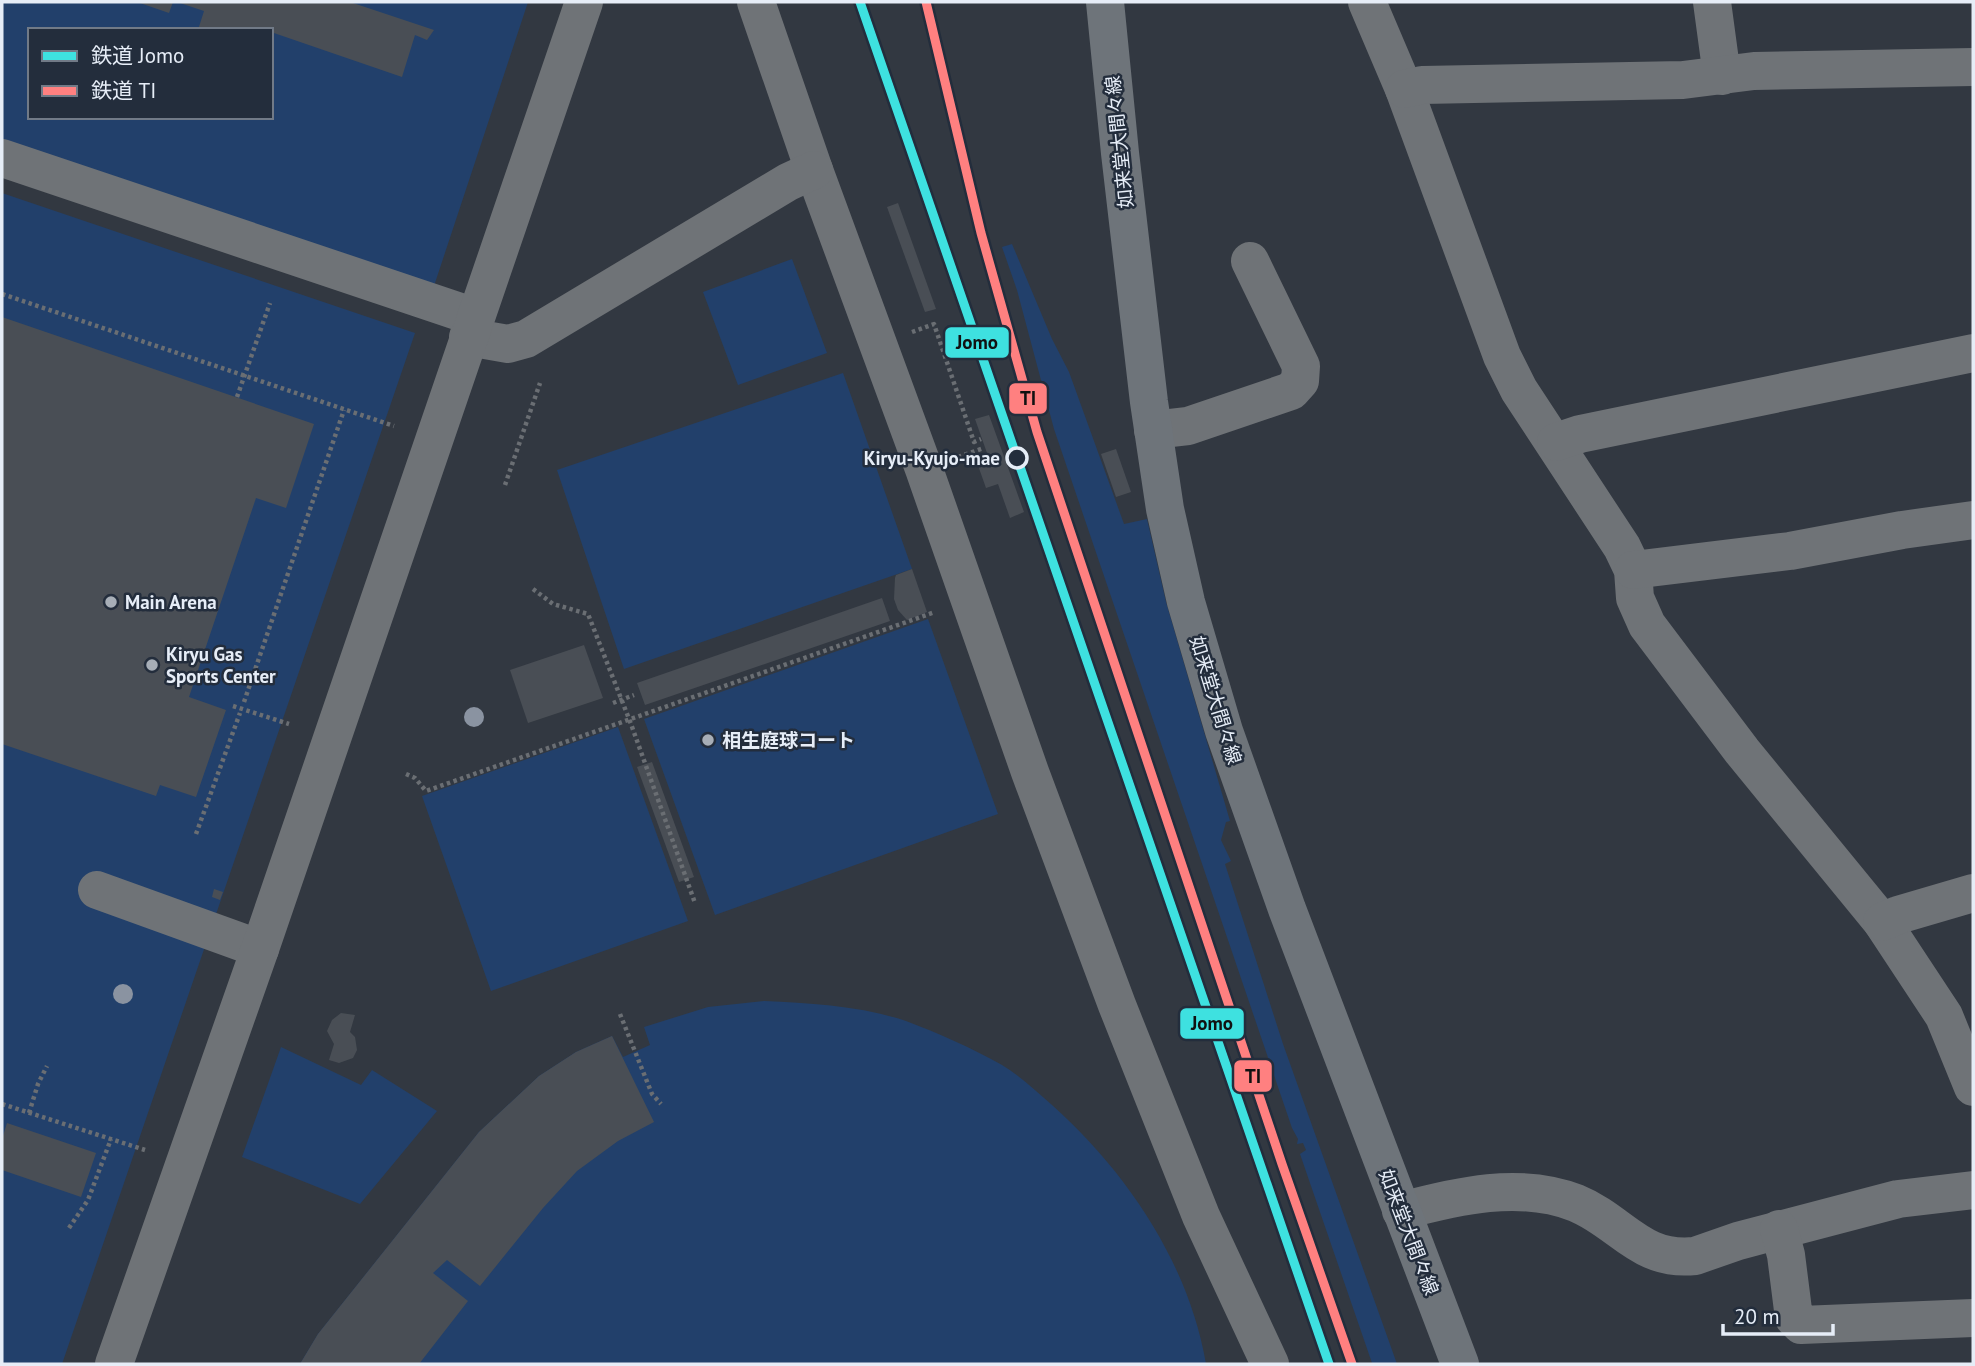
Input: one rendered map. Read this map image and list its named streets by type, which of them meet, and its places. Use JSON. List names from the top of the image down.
{
  "streets": {
    "main road": ["如来堂大間々線"]
  },
  "places": [
    "Kiryu-Kyujo-mae",
    "Main Arena",
    "Kiryu Gas Sports Center",
    "相生庭球コート"
  ],
  "lines": ["rail line Jomo", "rail line TI"],
  "legend": ["鉄道 Jomo", "鉄道 TI"],
  "scale_bar": "20 m"
}
